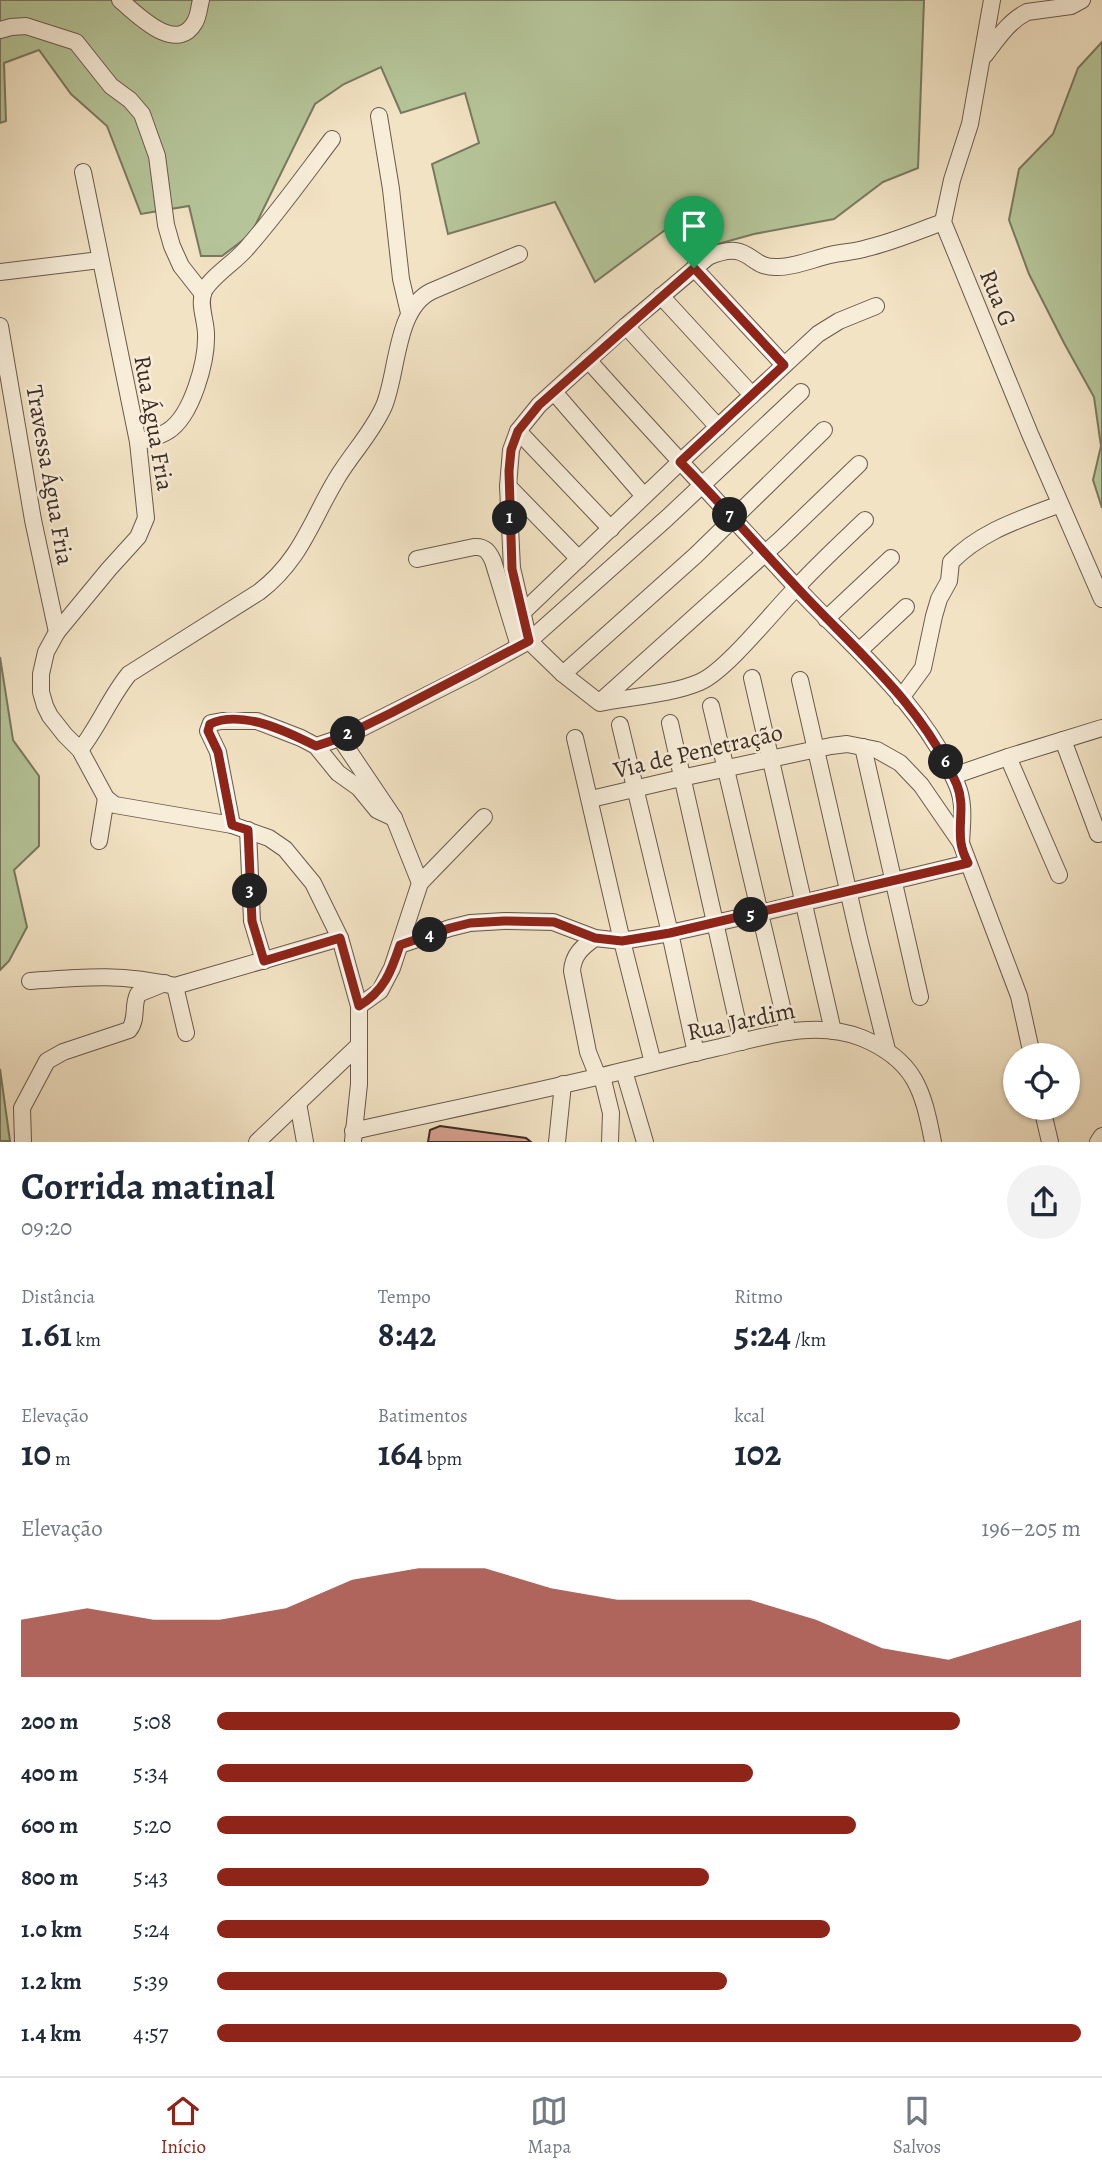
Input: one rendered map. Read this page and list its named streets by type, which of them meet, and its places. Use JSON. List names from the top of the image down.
{
  "streets": {
    "street": [
      "Rua G",
      "Rua Água Fria",
      "Travessa Água Fria",
      "Via de Penetração",
      "Rua Jardim"
    ]
  },
  "crossings": [
    ["Rua Água Fria", "Travessa Água Fria"],
    ["Via de Penetração", "Rua Jardim"]
  ],
  "page": {
    "pins": [
      "7",
      "1",
      "2",
      "6",
      "3",
      "5",
      "4"
    ],
    "heading": ["Corrida matinal", "09:20"],
    "stats": [
      ["Distância", "1.61 km"],
      ["Tempo", "8:42"],
      ["Ritmo", "5:24 /km"],
      ["Elevação", "10 m"],
      ["Batimentos", "164 bpm"],
      ["kcal", "102"]
    ],
    "chart": ["Elevação", "196–205 m"],
    "list": [
      {
        "name": "200 m",
        "note": "5:08"
      },
      {
        "name": "400 m",
        "note": "5:34"
      },
      {
        "name": "600 m",
        "note": "5:20"
      },
      {
        "name": "800 m",
        "note": "5:43"
      },
      {
        "name": "1.0 km",
        "note": "5:24"
      },
      {
        "name": "1.2 km",
        "note": "5:39"
      },
      {
        "name": "1.4 km",
        "note": "4:57"
      }
    ],
    "tabs": ["Início", "Mapa", "Salvos"]
  }
}
